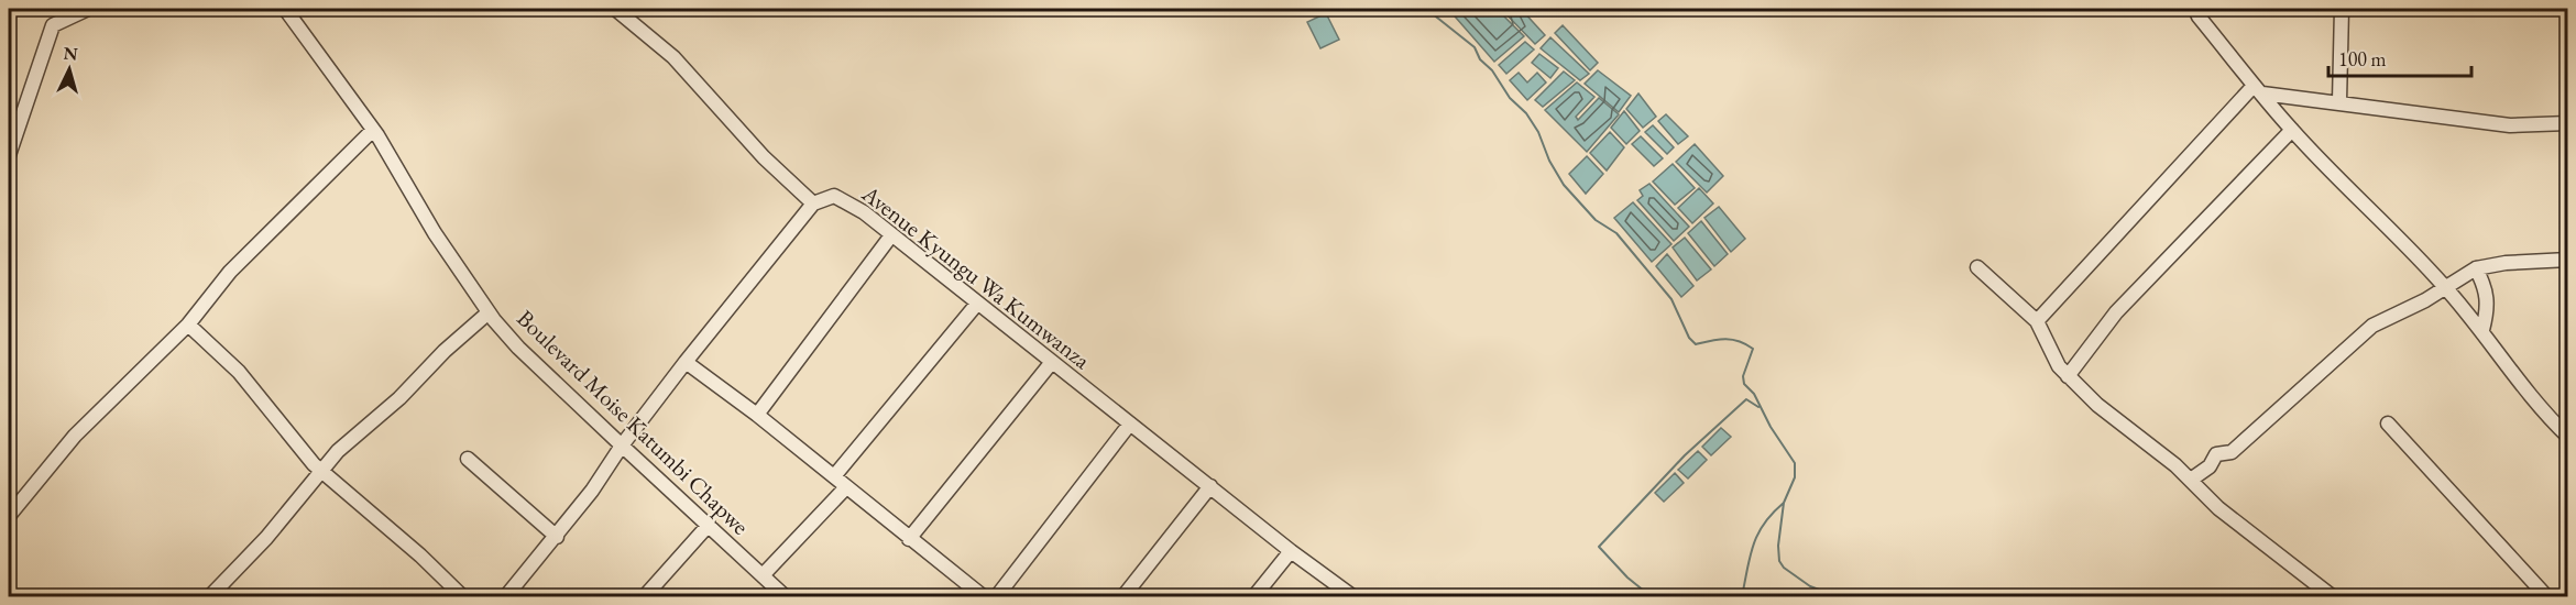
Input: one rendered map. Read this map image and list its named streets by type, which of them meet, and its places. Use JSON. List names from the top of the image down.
{
  "streets": {
    "street": ["Avenue Kyungu Wa Kumwanza", "Boulevard Moise Katumbi Chapwe"]
  },
  "scale_bar": "100 m",
  "north": "top"
}
